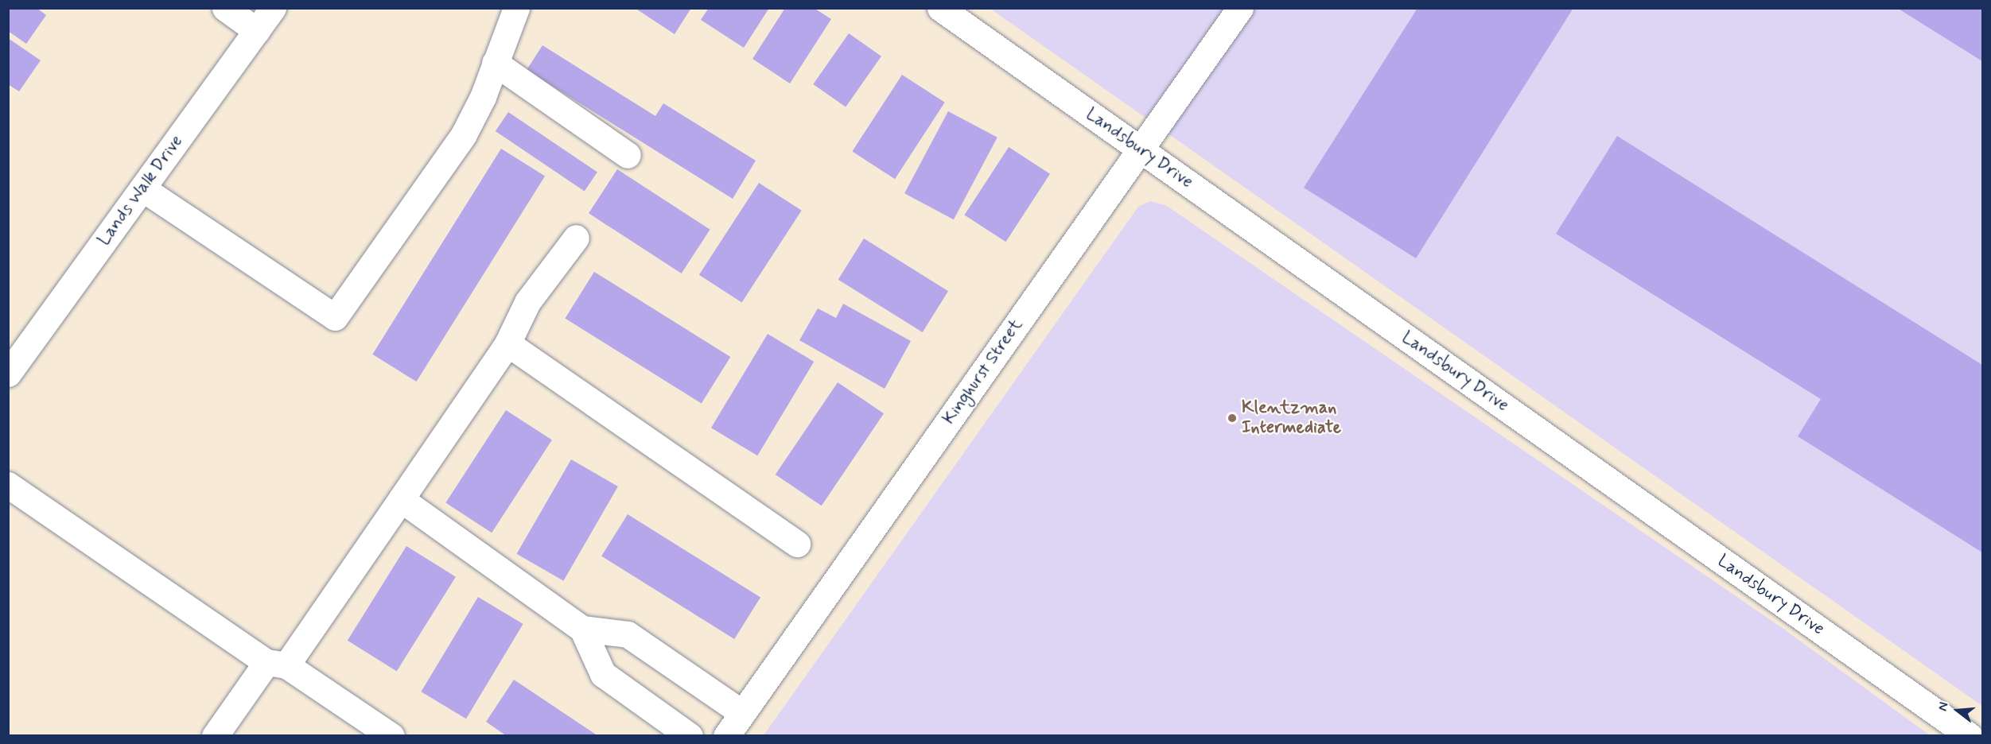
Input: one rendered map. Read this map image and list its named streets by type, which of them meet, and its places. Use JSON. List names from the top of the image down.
{
  "streets": {
    "street": ["Landsbury Drive", "Lands Walk Drive", "Kinghurst Street"]
  },
  "crossings": [
    ["Landsbury Drive", "Kinghurst Street"]
  ],
  "places": ["Klentzman Intermediate"],
  "north": "left"
}
